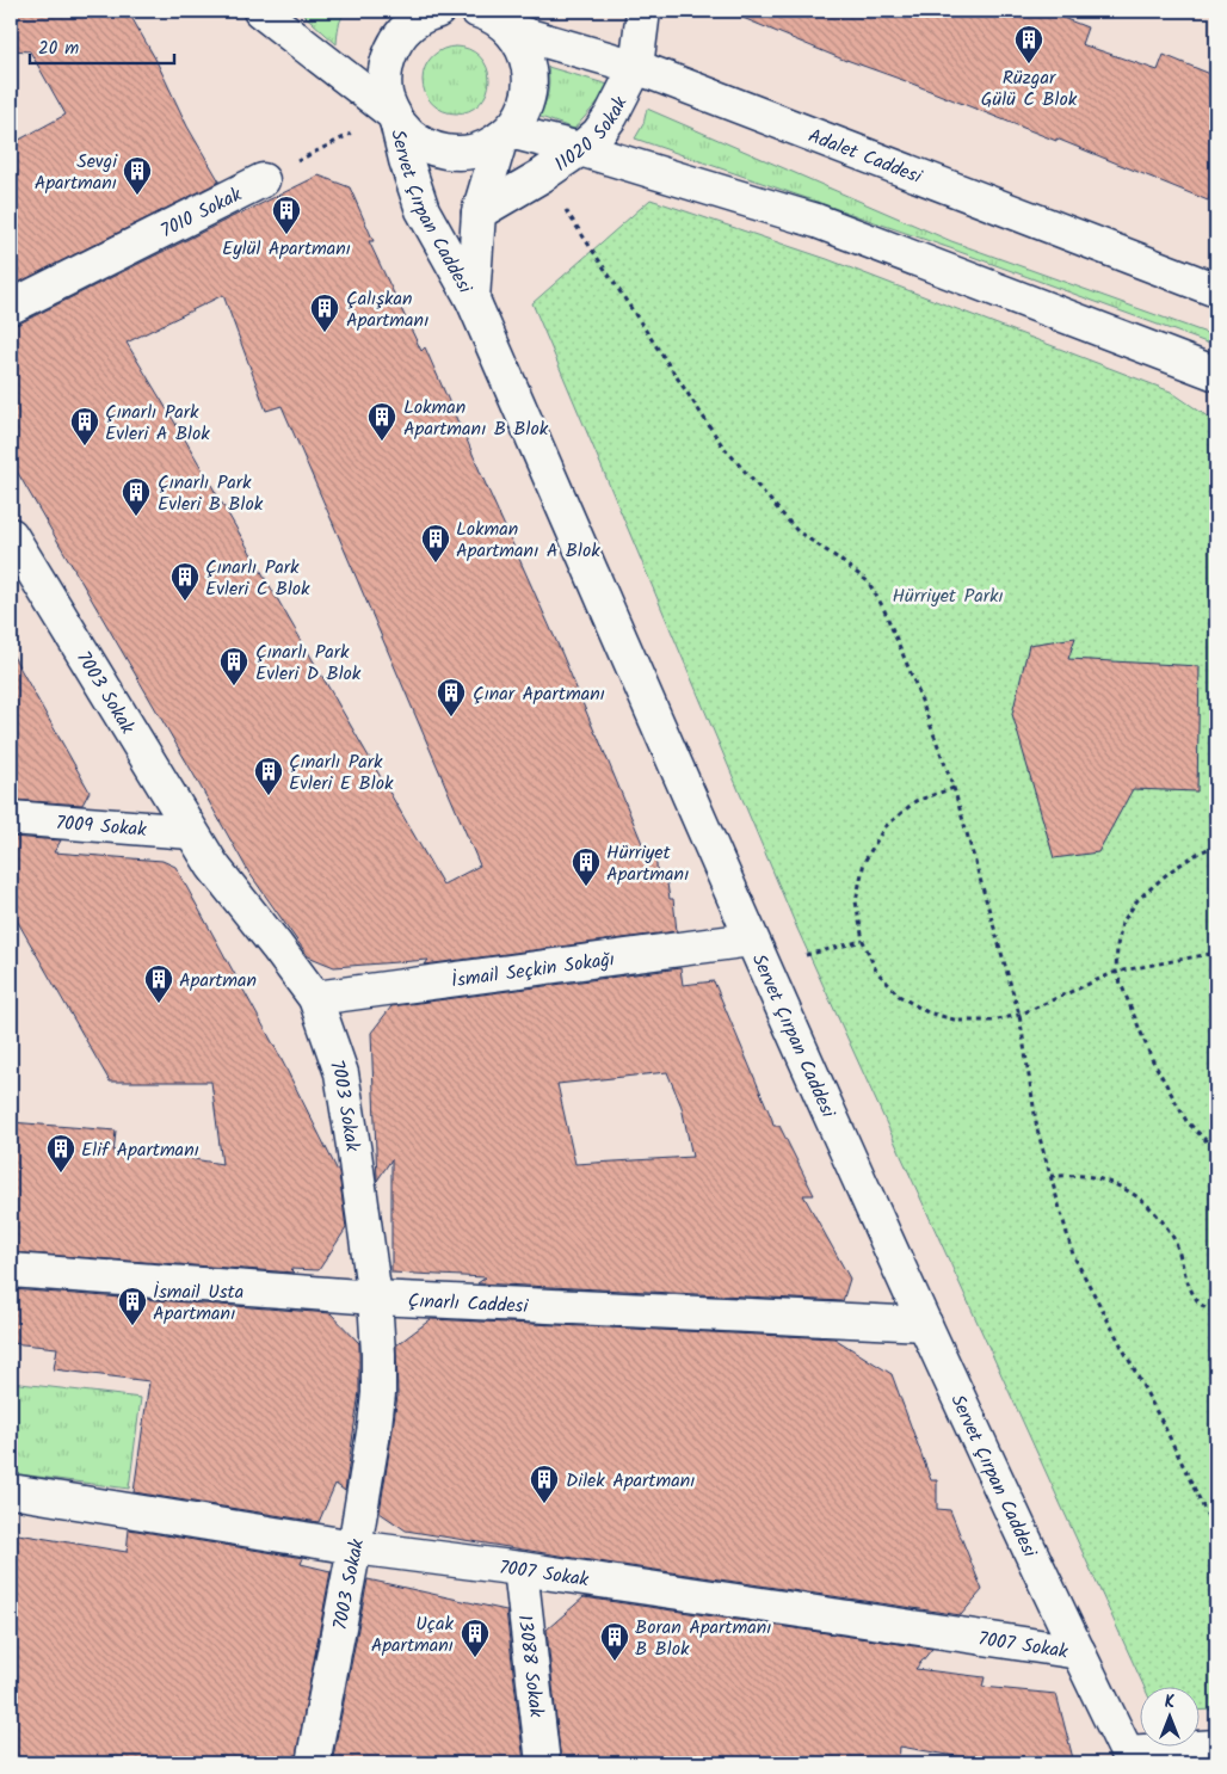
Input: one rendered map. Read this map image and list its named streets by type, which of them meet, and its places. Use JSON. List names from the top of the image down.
{
  "streets": {
    "street": [
      "11020 Sokak",
      "Adalet Caddesi",
      "Servet Çırpan Caddesi",
      "7010 Sokak",
      "7003 Sokak",
      "7009 Sokak",
      "İsmail Seçkin Sokağı",
      "Çınarlı Caddesi",
      "7007 Sokak",
      "13088 Sokak"
    ]
  },
  "crossings": [
    ["11020 Sokak", "Adalet Caddesi"],
    ["11020 Sokak", "Servet Çırpan Caddesi"],
    ["Adalet Caddesi", "Servet Çırpan Caddesi"],
    ["Servet Çırpan Caddesi", "7010 Sokak"],
    ["Servet Çırpan Caddesi", "İsmail Seçkin Sokağı"],
    ["Servet Çırpan Caddesi", "Çınarlı Caddesi"],
    ["Servet Çırpan Caddesi", "7007 Sokak"],
    ["7003 Sokak", "7009 Sokak"],
    ["7003 Sokak", "İsmail Seçkin Sokağı"],
    ["7003 Sokak", "Çınarlı Caddesi"],
    ["7003 Sokak", "7007 Sokak"],
    ["7007 Sokak", "13088 Sokak"]
  ],
  "parks": ["Hürriyet Parkı"],
  "places": {
    "building": [
      "Rüzgar Gülü C Blok",
      "Sevgi Apartmanı",
      "Eylül Apartmanı",
      "Çalışkan Apartmanı",
      "Lokman Apartmanı B Blok",
      "Çınarlı Park Evleri A Blok",
      "Çınarlı Park Evleri B Blok",
      "Lokman Apartmanı A Blok",
      "Çınarlı Park Evleri C Blok",
      "Çınarlı Park Evleri D Blok",
      "Çınar Apartmanı",
      "Çınarlı Park Evleri E Blok",
      "Hürriyet Apartmanı",
      "Apartman",
      "Elif Apartmanı",
      "İsmail Usta Apartmanı",
      "Dilek Apartmanı",
      "Uçak Apartmanı",
      "Boran Apartmanı B Blok"
    ]
  },
  "scale_bar": "20 m",
  "north": "top"
}
